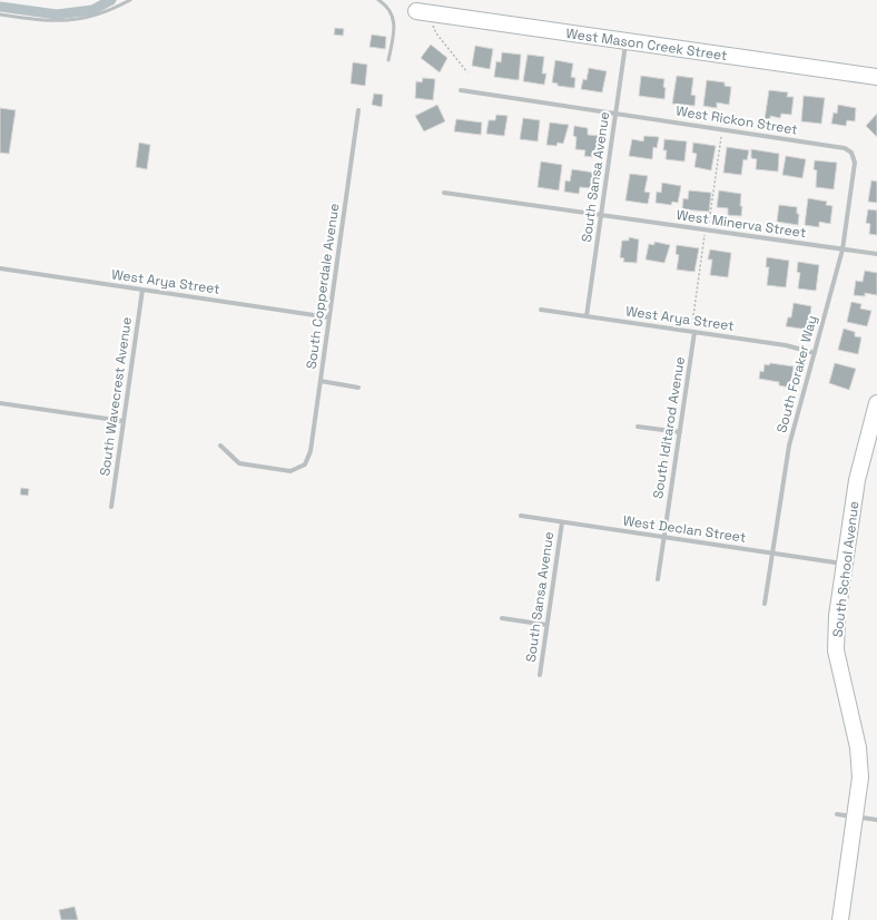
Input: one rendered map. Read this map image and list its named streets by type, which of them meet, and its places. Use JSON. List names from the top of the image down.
{
  "streets": {
    "street": [
      "West Mason Creek Street",
      "West Rickon Street",
      "South Sansa Avenue",
      "West Minerva Street",
      "West Arya Street",
      "South Copperdale Avenue",
      "South Foraker Way",
      "South Wavecrest Avenue",
      "South Iditarod Avenue",
      "West Declan Street",
      "South School Avenue"
    ]
  },
  "crossings": [
    ["West Mason Creek Street", "South Sansa Avenue"],
    ["West Rickon Street", "South Sansa Avenue"],
    ["West Rickon Street", "South Foraker Way"],
    ["South Sansa Avenue", "West Minerva Street"],
    ["South Sansa Avenue", "West Arya Street"],
    ["South Sansa Avenue", "West Declan Street"],
    ["West Minerva Street", "South Foraker Way"],
    ["West Arya Street", "South Copperdale Avenue"],
    ["West Arya Street", "South Foraker Way"],
    ["West Arya Street", "South Wavecrest Avenue"],
    ["West Arya Street", "South Iditarod Avenue"],
    ["South Foraker Way", "West Declan Street"],
    ["South Iditarod Avenue", "West Declan Street"],
    ["West Declan Street", "South School Avenue"]
  ]
}
